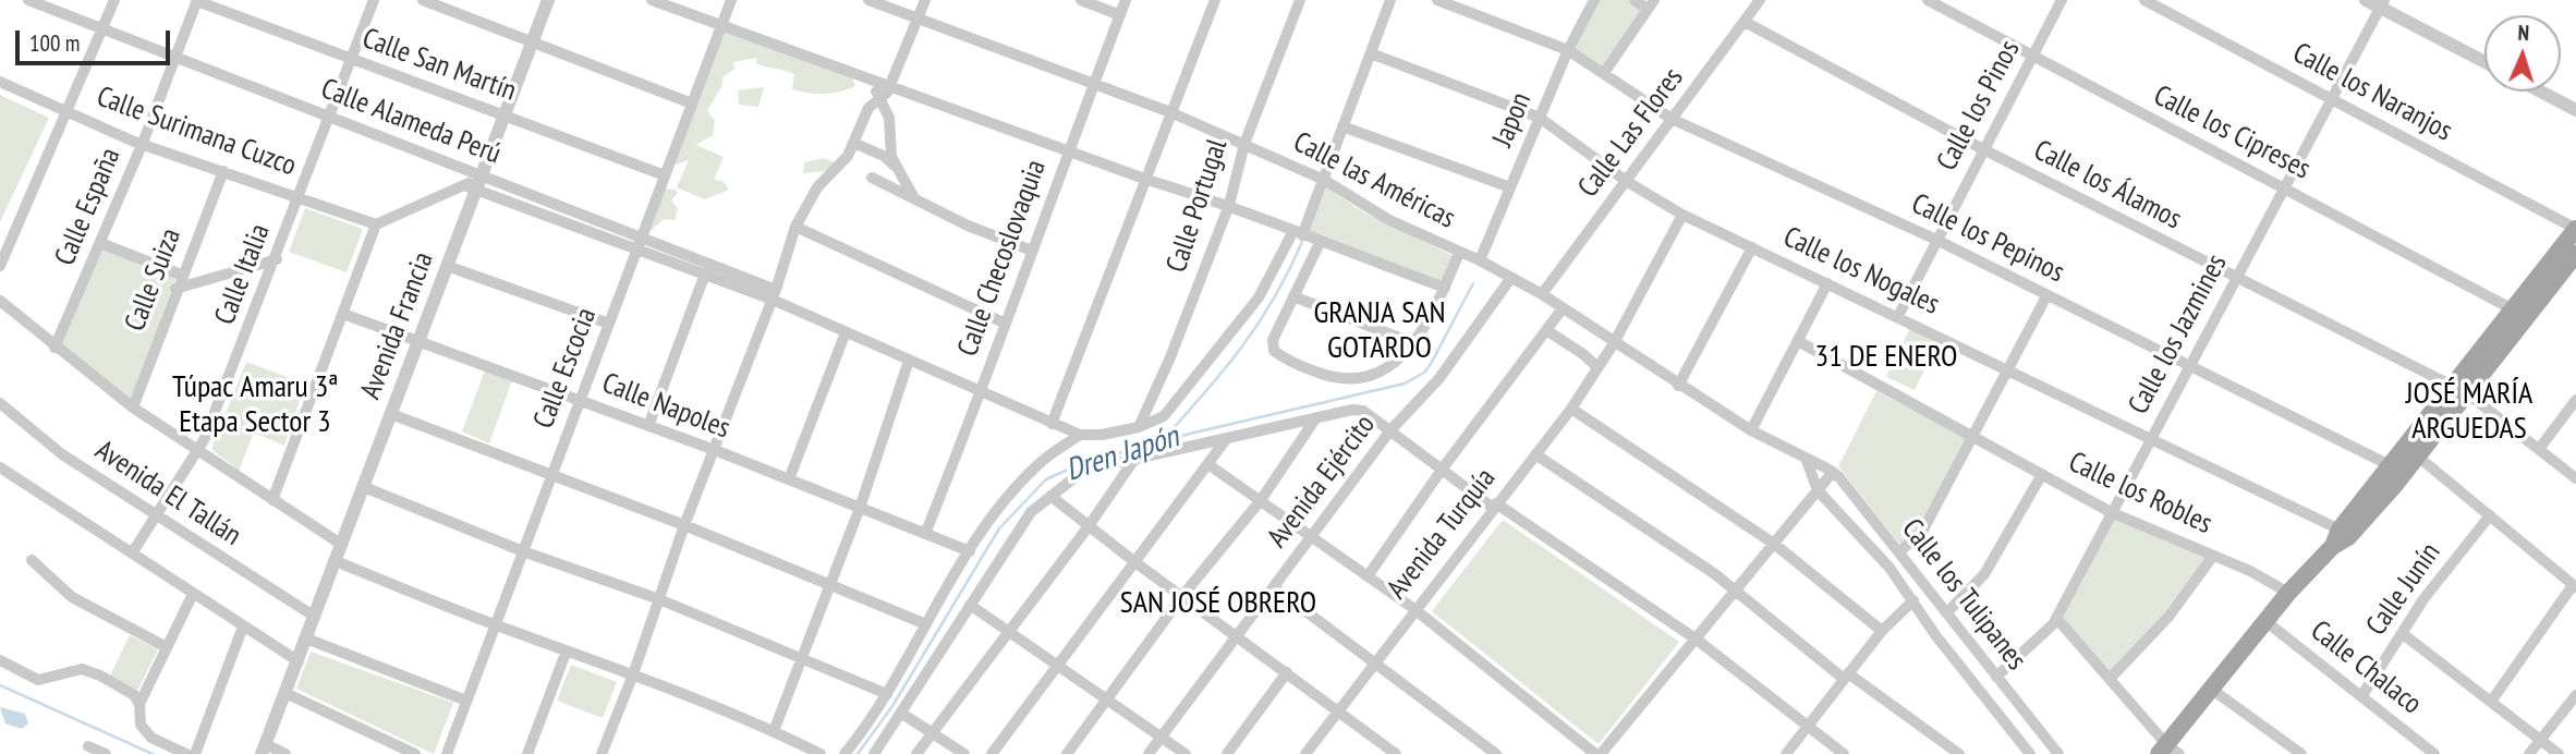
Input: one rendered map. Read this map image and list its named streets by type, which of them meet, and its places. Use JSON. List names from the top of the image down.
{
  "streets": {
    "street": [
      "Calle San Martín",
      "Calle los Naranjos",
      "Calle los Pinos",
      "Japon",
      "Calle Alameda Perú",
      "Calle Surimana Cuzco",
      "Calle Las Flores",
      "Calle los Cipreses",
      "Calle las Américas",
      "Calle los Álamos",
      "Calle Portugal",
      "Calle España",
      "Calle los Pepinos",
      "Calle Checoslovaquia",
      "Calle los Nogales",
      "Calle Italia",
      "Calle Suiza",
      "Avenida Francia",
      "Calle los Jazmines",
      "Calle Escocia",
      "Calle Napoles",
      "Avenida Ejército",
      "Avenida El Tallán",
      "Calle los Robles",
      "Avenida Turquía",
      "Calle Junín",
      "Calle los Tulipanes",
      "Calle Chalaco"
    ]
  },
  "crossings": [
    ["Calle San Martín", "Calle España"],
    ["Calle San Martín", "Calle Italia"],
    ["Calle San Martín", "Avenida Francia"],
    ["Calle San Martín", "Calle Escocia"],
    ["Calle los Naranjos", "Calle los Jazmines"],
    ["Calle los Pinos", "Calle los Cipreses"],
    ["Calle los Pinos", "Calle los Álamos"],
    ["Calle los Pinos", "Calle los Pepinos"],
    ["Calle los Pinos", "Calle los Nogales"],
    ["Japon", "Calle las Américas"],
    ["Japon", "Calle los Pepinos"],
    ["Japon", "Calle los Nogales"],
    ["Calle Alameda Perú", "Calle España"],
    ["Calle Alameda Perú", "Calle Checoslovaquia"],
    ["Calle Alameda Perú", "Calle Italia"],
    ["Calle Alameda Perú", "Avenida Francia"],
    ["Calle Alameda Perú", "Calle Escocia"],
    ["Calle Surimana Cuzco", "Calle España"],
    ["Calle Surimana Cuzco", "Calle Italia"],
    ["Calle Surimana Cuzco", "Calle Suiza"],
    ["Calle Las Flores", "Calle las Américas"],
    ["Calle Las Flores", "Calle los Álamos"],
    ["Calle Las Flores", "Calle los Pepinos"],
    ["Calle Las Flores", "Calle los Nogales"],
    ["Calle los Cipreses", "Calle los Jazmines"],
    ["Calle las Américas", "Calle Portugal"],
    ["Calle las Américas", "Calle Checoslovaquia"],
    ["Calle las Américas", "Avenida Ejército"],
    ["Calle las Américas", "Avenida Turquía"],
    ["Calle las Américas", "Calle los Tulipanes"],
    ["Calle los Álamos", "Calle los Jazmines"],
    ["Calle los Pepinos", "Calle los Jazmines"],
    ["Calle Checoslovaquia", "Calle Napoles"],
    ["Calle los Nogales", "Calle los Jazmines"],
    ["Calle los Nogales", "Avenida Turquía"],
    ["Calle Italia", "Avenida El Tallán"],
    ["Avenida Francia", "Calle Napoles"],
    ["Avenida Francia", "Avenida El Tallán"],
    ["Calle los Jazmines", "Calle los Robles"],
    ["Calle los Jazmines", "Calle los Tulipanes"],
    ["Calle Escocia", "Calle Napoles"],
    ["Calle Junín", "Calle Chalaco"]
  ],
  "districts": [
    "GRANJA SAN GOTARDO",
    "31 DE ENERO",
    "Túpac Amaru 3ª Etapa Sector 3",
    "JOSÉ MARÍA ARGUEDAS",
    "SAN JOSÉ OBRERO"
  ],
  "water": ["Dren Japón"],
  "scale_bar": "100 m",
  "north": "top"
}
